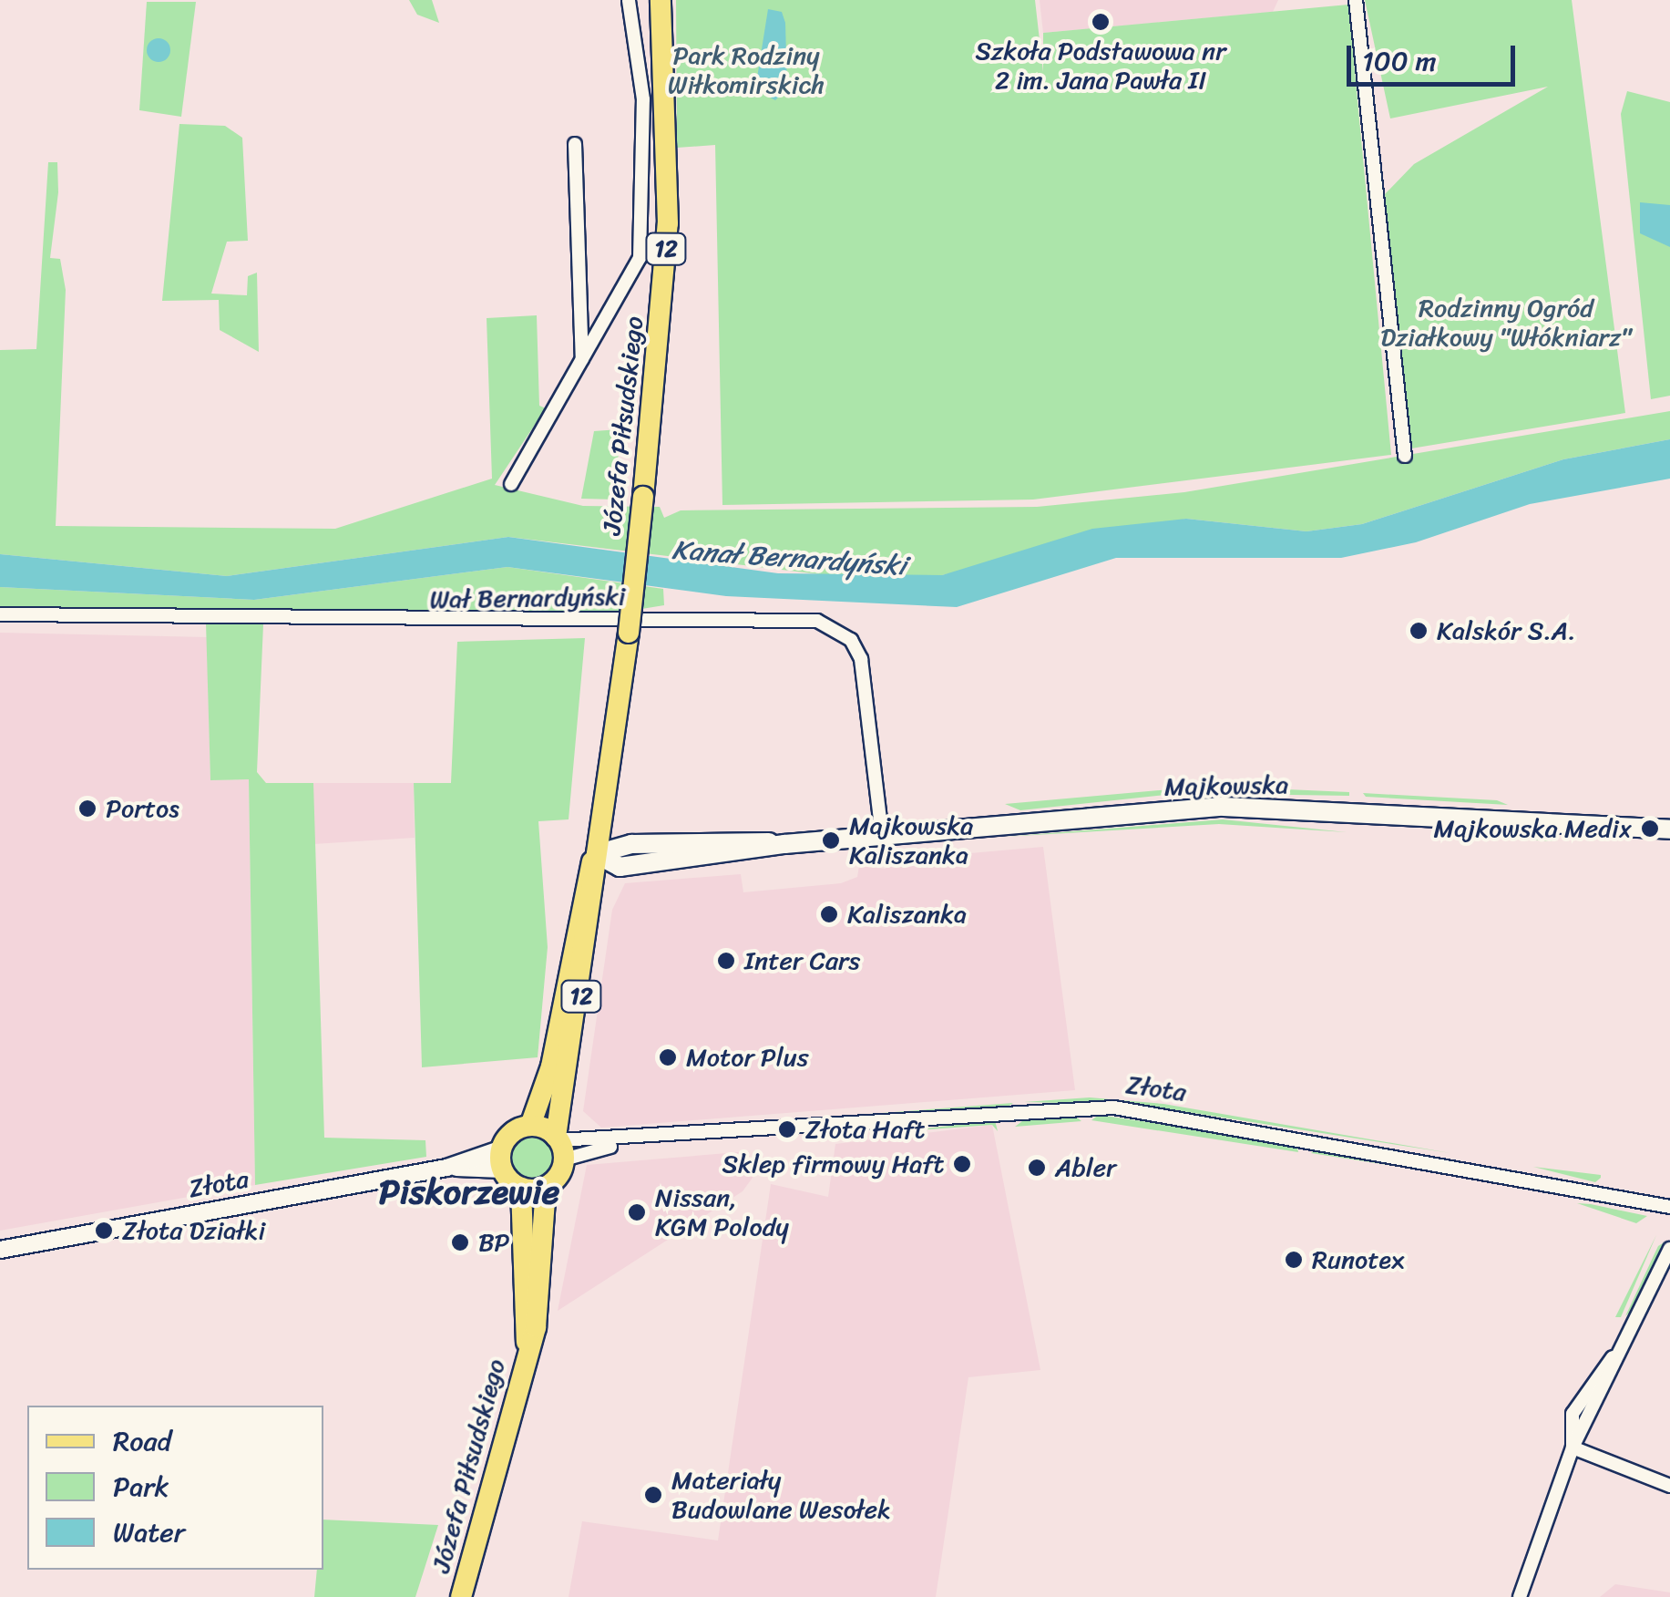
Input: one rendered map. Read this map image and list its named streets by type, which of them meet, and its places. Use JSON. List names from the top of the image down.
{
  "streets": {
    "main road": ["12", "Józefa Piłsudskiego", "Majkowska"],
    "street": ["Wał Bernardyński", "Złota"]
  },
  "crossings": [
    ["12", "Józefa Piłsudskiego"],
    ["12", "Złota"],
    ["Józefa Piłsudskiego", "Majkowska"],
    ["Józefa Piłsudskiego", "Złota"],
    ["Wał Bernardyński", "Majkowska"]
  ],
  "districts": ["Piskorzewie"],
  "water": ["Kanał Bernardyński"],
  "parks": ["Park Rodziny Wiłkomirskich", "Rodzinny Ogród Działkowy \"Włókniarz\""],
  "places": [
    "Szkoła Podstawowa nr 2 im. Jana Pawła II",
    "Kalskór S.A.",
    "Portos",
    "Majkowska Medix",
    "Majkowska Kaliszanka",
    "Kaliszanka",
    "Inter Cars",
    "Motor Plus",
    "Złota Haft",
    "Sklep firmowy Haft",
    "Abler",
    "Nissan, KGM Polody",
    "Złota Działki",
    "BP",
    "Runotex",
    "Materiały Budowlane Wesołek"
  ],
  "legend": ["Road", "Park", "Water"],
  "scale_bar": "100 m"
}
